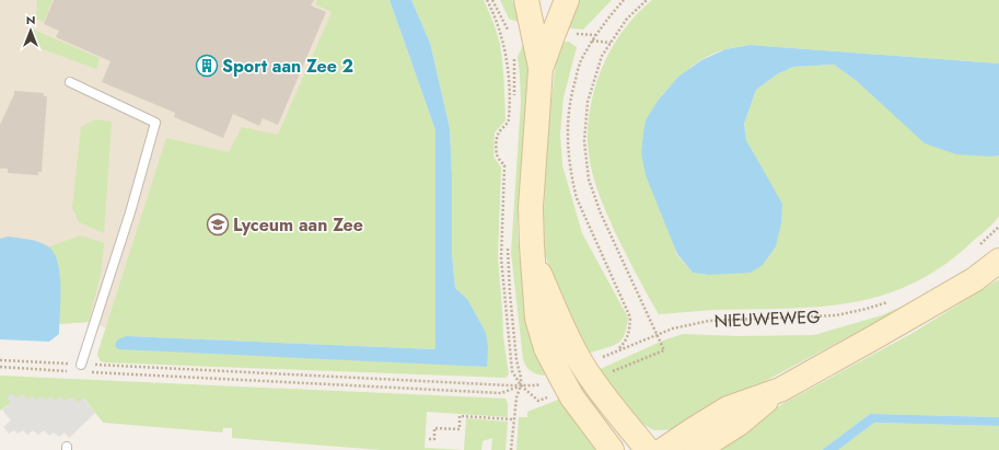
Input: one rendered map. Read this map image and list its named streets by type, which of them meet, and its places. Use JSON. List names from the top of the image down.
{
  "streets": {
    "path": ["NIEUWEWEG"]
  },
  "places": {
    "building": ["Sport aan Zee 2"],
    "school or university": ["Lyceum aan Zee"]
  },
  "north": "top"
}
